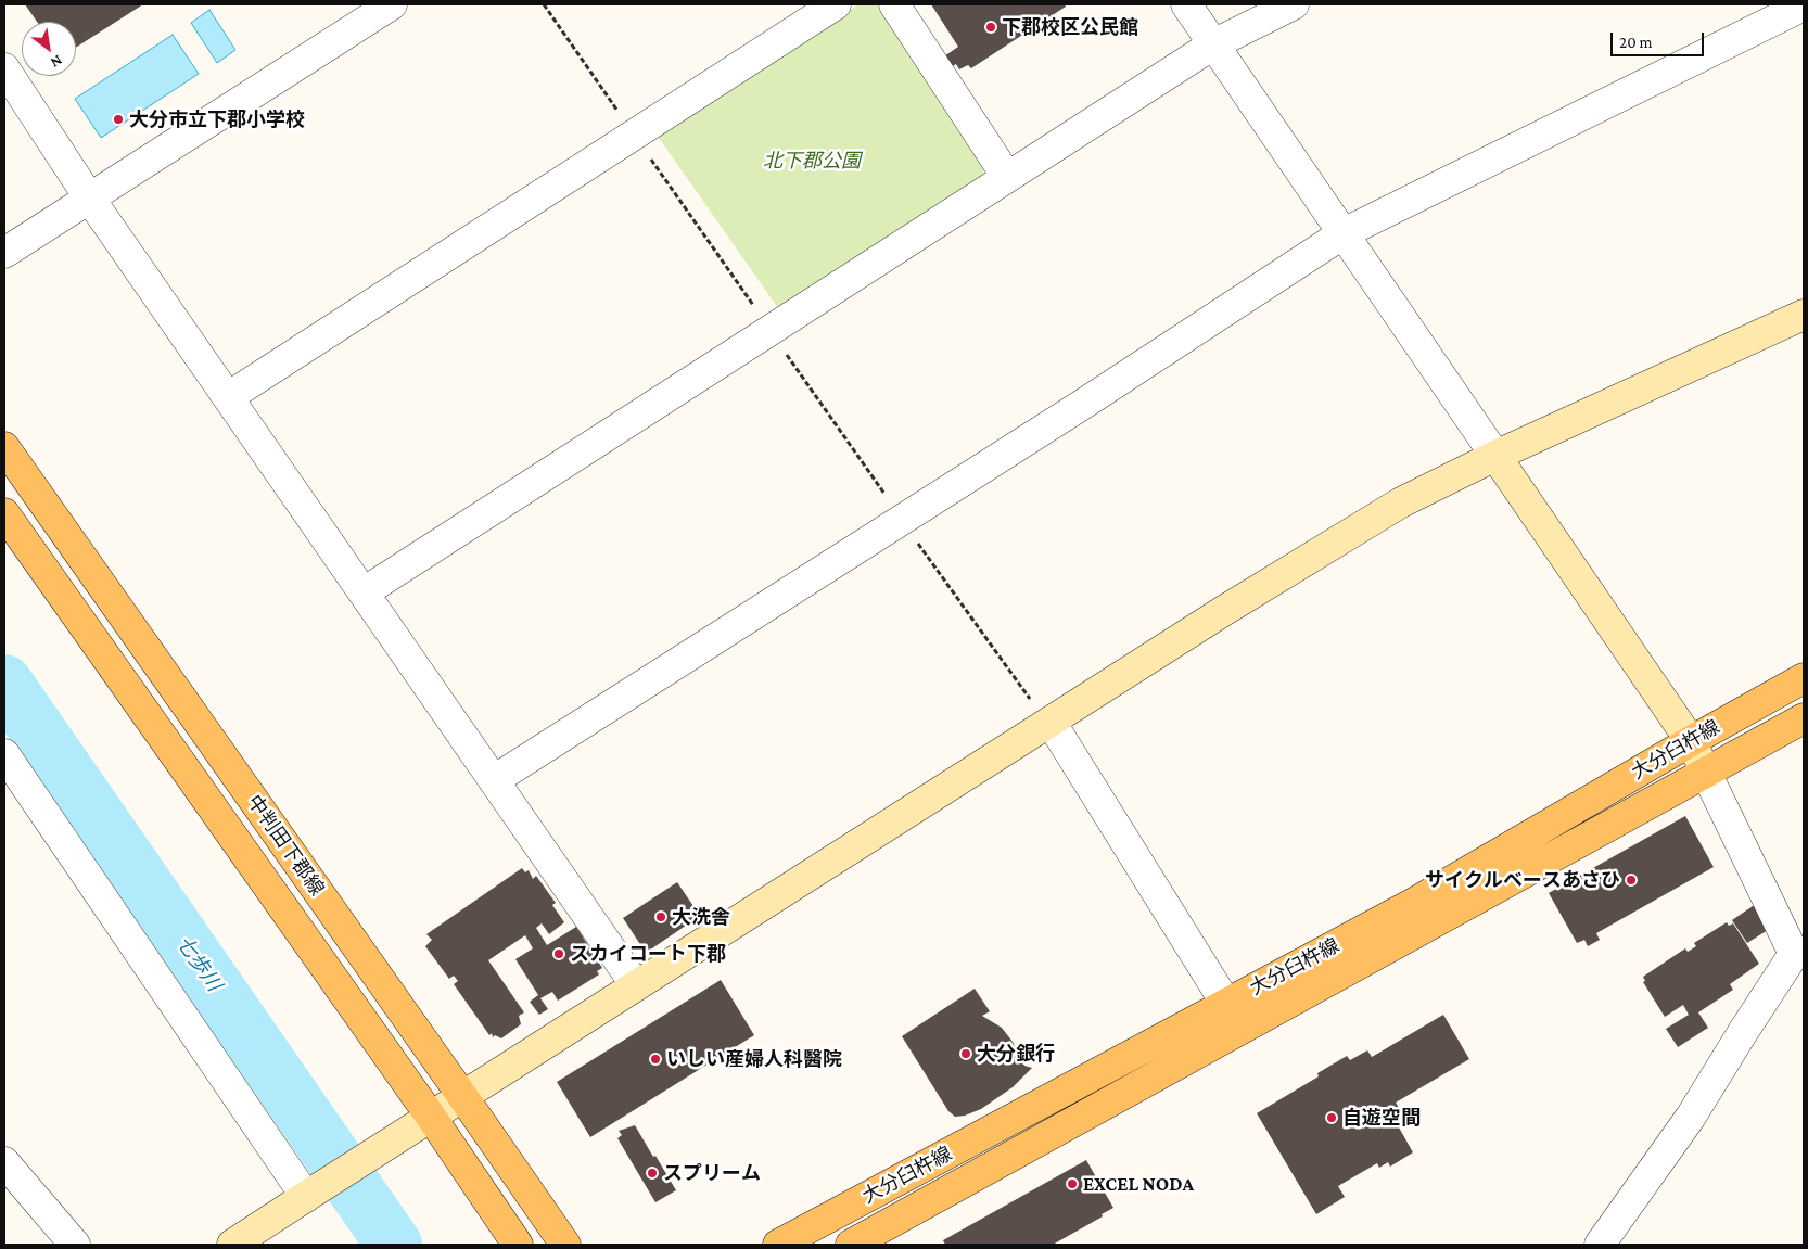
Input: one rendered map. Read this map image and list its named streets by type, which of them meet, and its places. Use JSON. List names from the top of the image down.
{
  "streets": {
    "main road": ["大分臼杵線", "中判田下郡線"]
  },
  "water": ["七歩川"],
  "parks": ["北下郡公園"],
  "places": [
    "下郡校区公民館",
    "大分市立下郡小学校",
    "サイクルベースあさひ",
    "大洗舎",
    "スカイコート下郡",
    "大分銀行",
    "いしい産婦人科醫院",
    "自遊空間",
    "スプリーム",
    "EXCEL NODA"
  ],
  "scale_bar": "20 m",
  "north": "bottom right"
}
